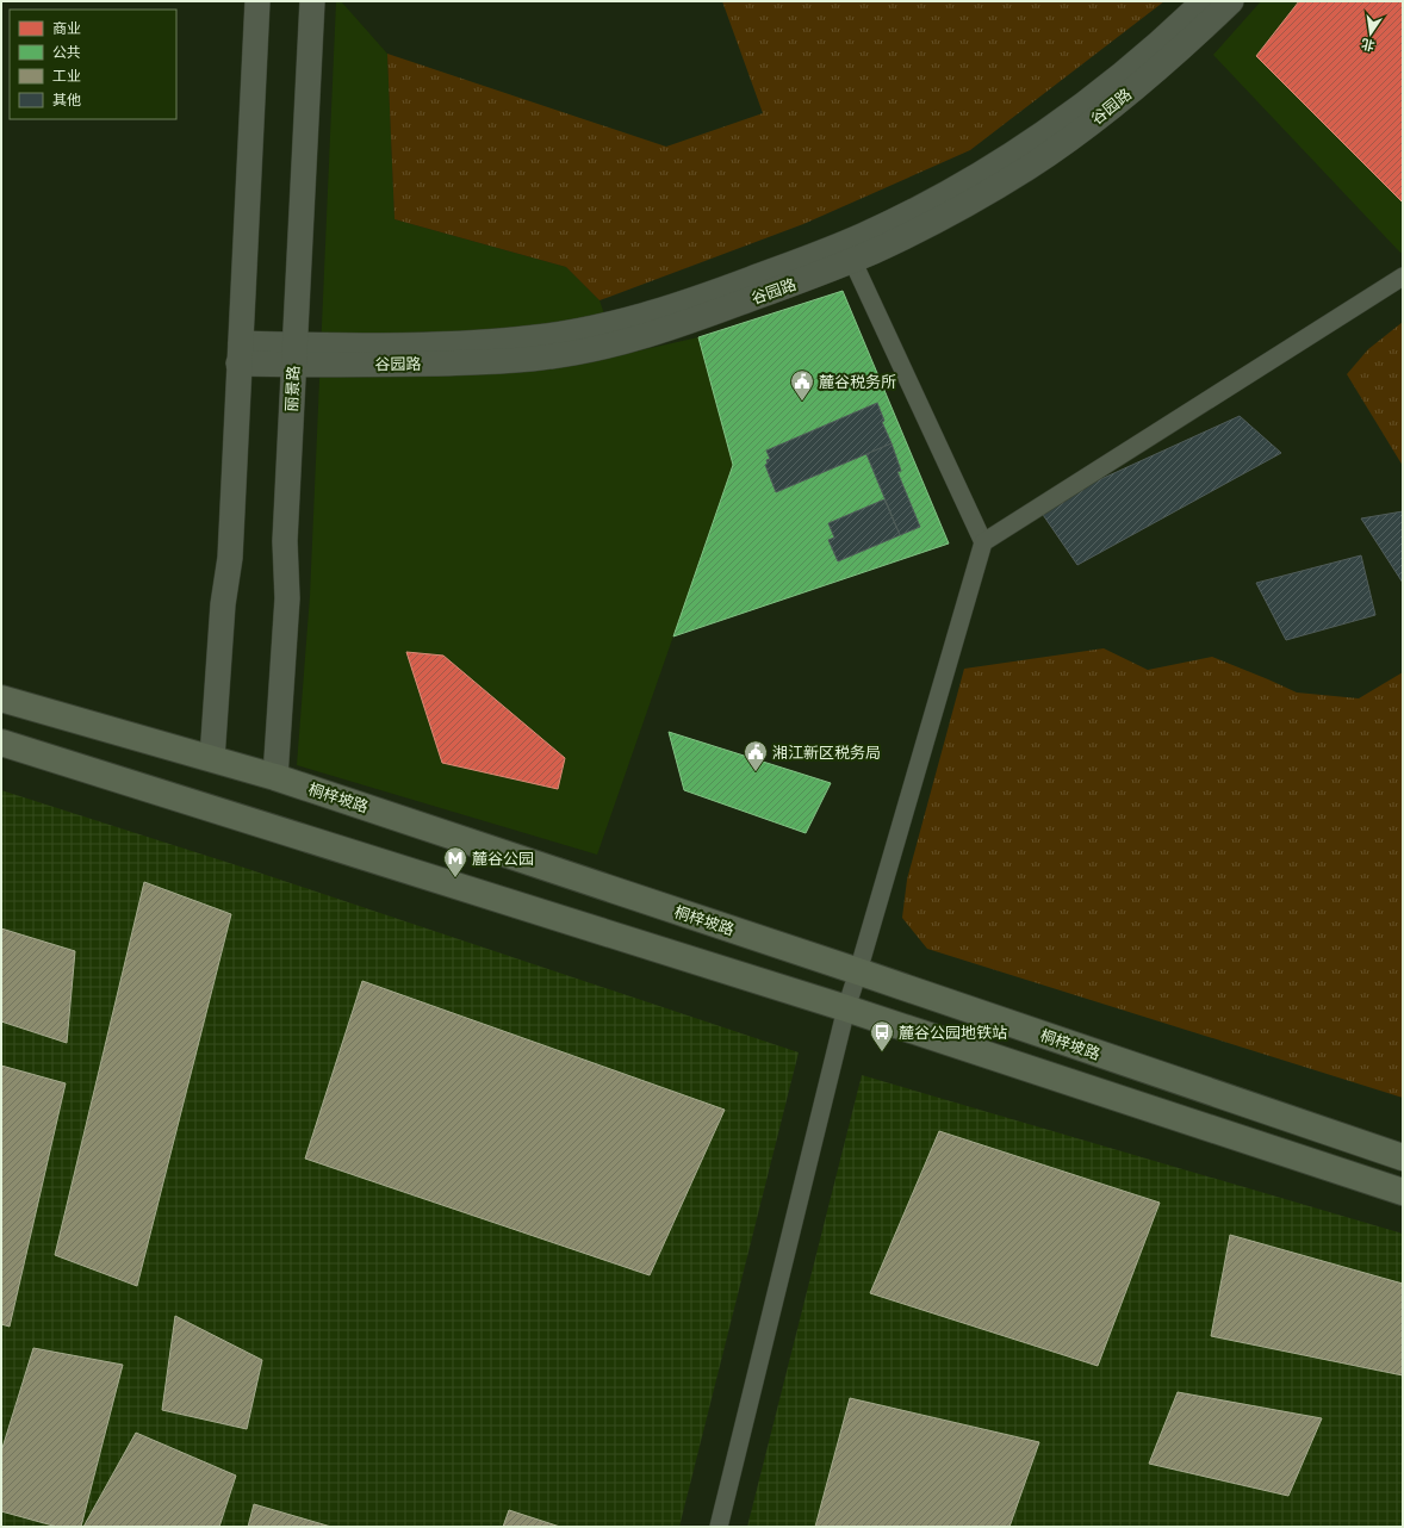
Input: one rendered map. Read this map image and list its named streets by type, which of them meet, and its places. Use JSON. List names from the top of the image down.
{
  "streets": {
    "main road": ["谷园路", "丽景路", "桐梓坡路"]
  },
  "crossings": [
    ["谷园路", "丽景路"],
    ["丽景路", "桐梓坡路"]
  ],
  "places": {
    "public building": ["麓谷税务所", "湘江新区税务局"],
    "metro station": ["麓谷公园"],
    "bus stop": ["麓谷公园地铁站"]
  },
  "legend": [
    "商业",
    "公共",
    "工业",
    "其他"
  ],
  "north": "bottom"
}
